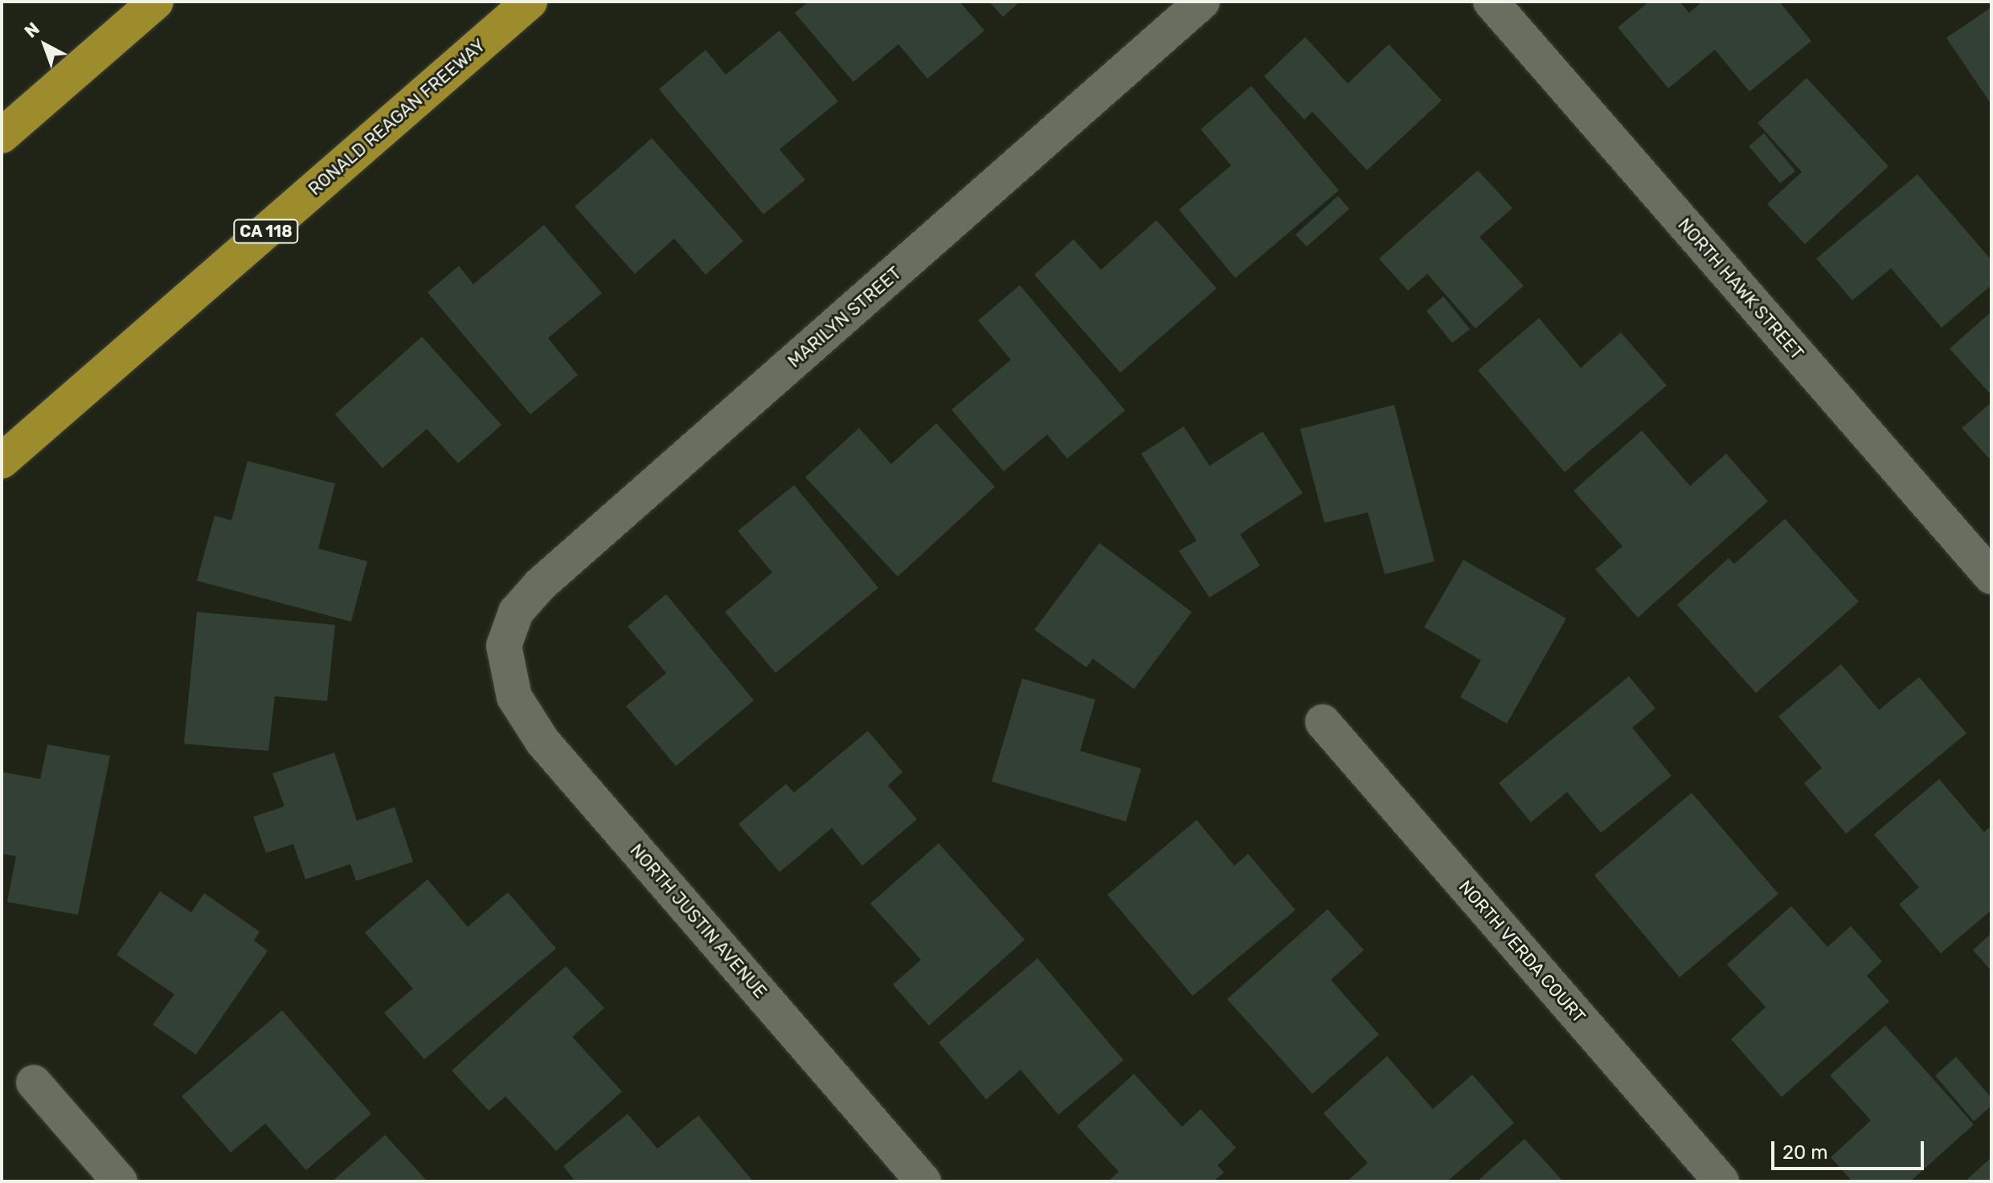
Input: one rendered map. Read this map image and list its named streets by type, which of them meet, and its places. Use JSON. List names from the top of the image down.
{
  "streets": {
    "highway": ["RONALD REAGAN FREEWAY", "CA 118"],
    "street": [
      "NORTH HAWK STREET",
      "MARILYN STREET",
      "NORTH JUSTIN AVENUE",
      "NORTH VERDA COURT"
    ]
  },
  "crossings": [
    ["MARILYN STREET", "NORTH JUSTIN AVENUE"]
  ],
  "scale_bar": "20 m",
  "north": "top left"
}
